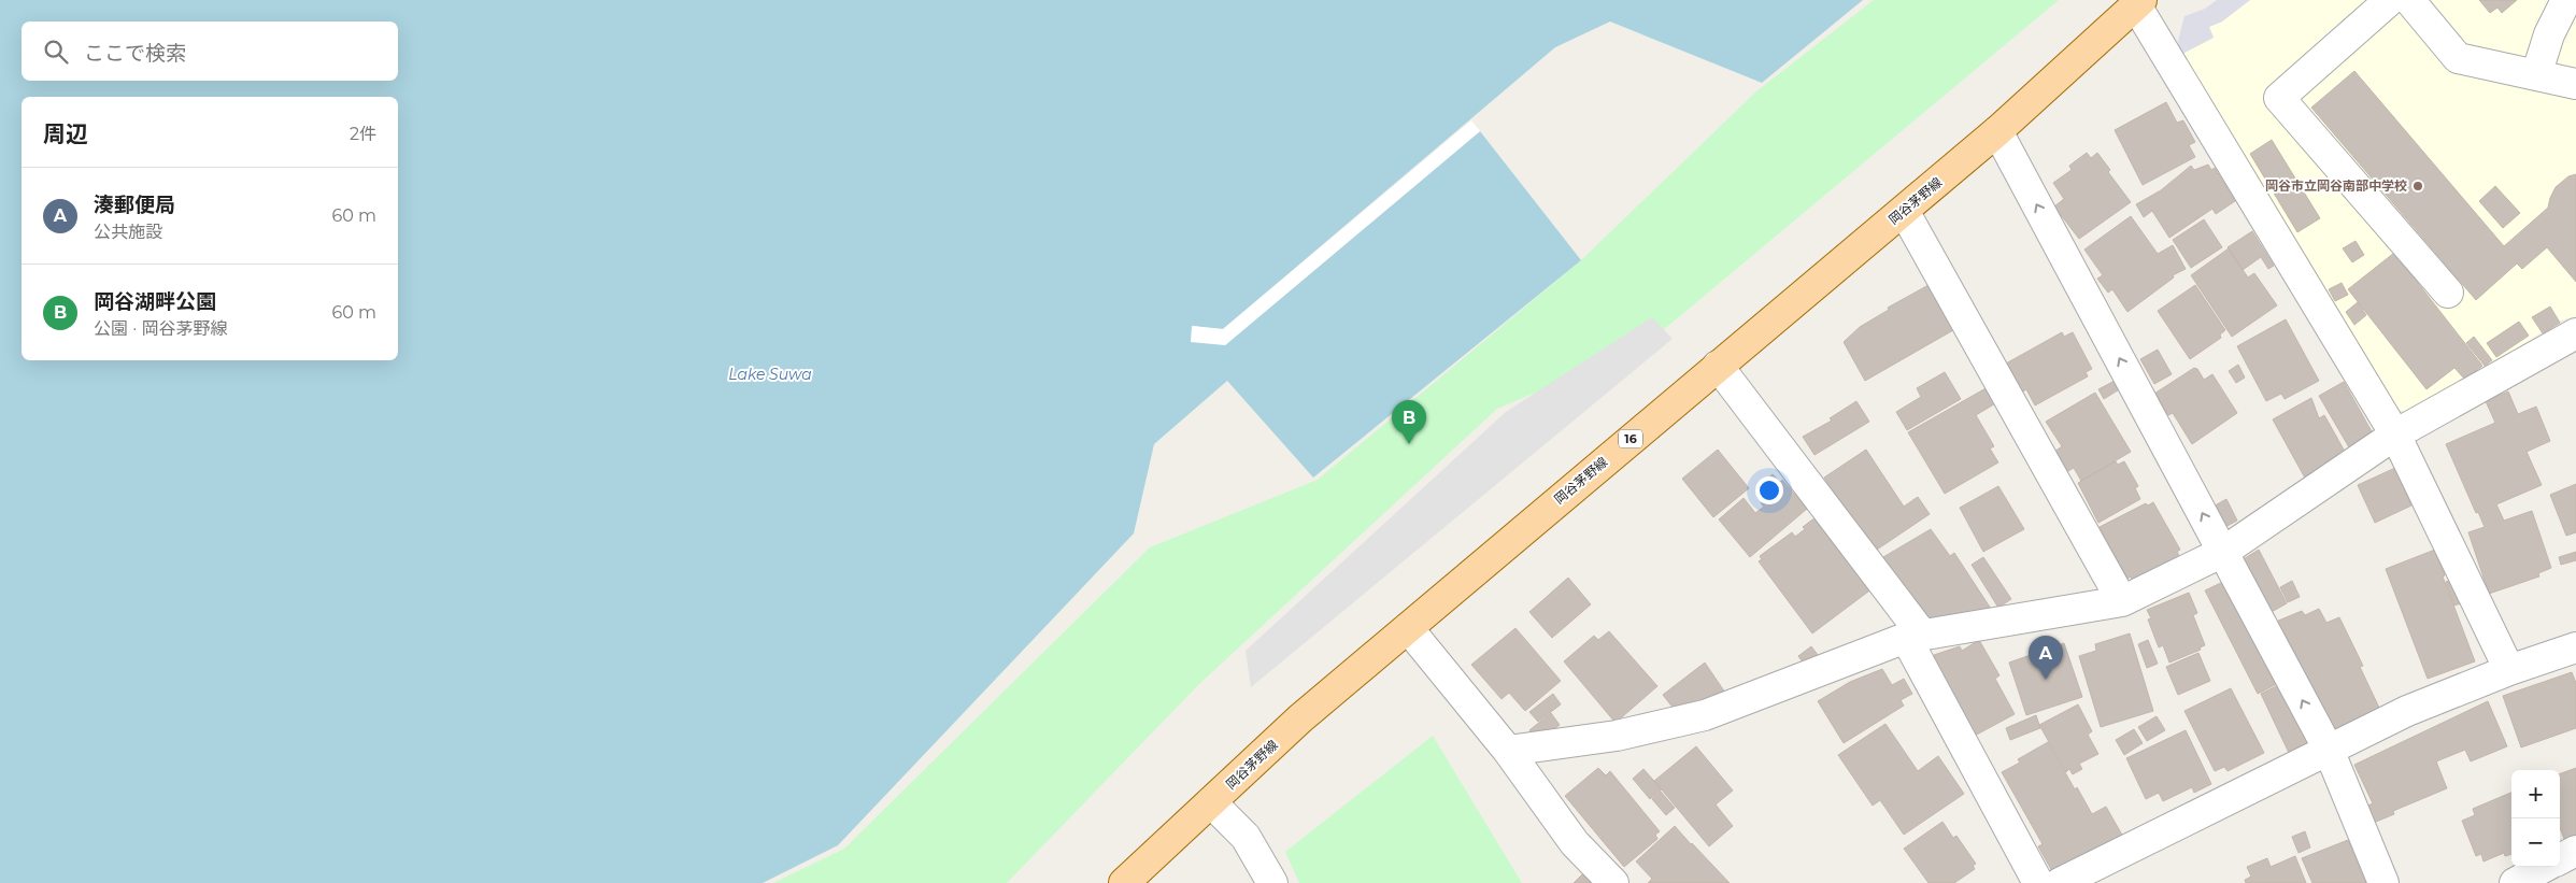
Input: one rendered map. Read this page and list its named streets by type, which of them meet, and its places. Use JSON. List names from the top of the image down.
{
  "streets": {
    "main road": ["岡谷茅野線", "16"]
  },
  "water": ["Lake Suwa"],
  "places": ["岡谷市立岡谷南部中学校"],
  "page": {
    "search": "ここで検索",
    "heading": ["周辺", "2件"],
    "list": [
      {
        "mark": "A",
        "name": "湊郵便局",
        "note": "公共施設",
        "value": "60 m"
      },
      {
        "mark": "B",
        "name": "岡谷湖畔公園",
        "note": "公園 · 岡谷茅野線",
        "value": "60 m"
      }
    ],
    "pins": ["B", "A"],
    "map_buttons": ["+", "−"]
  }
}
